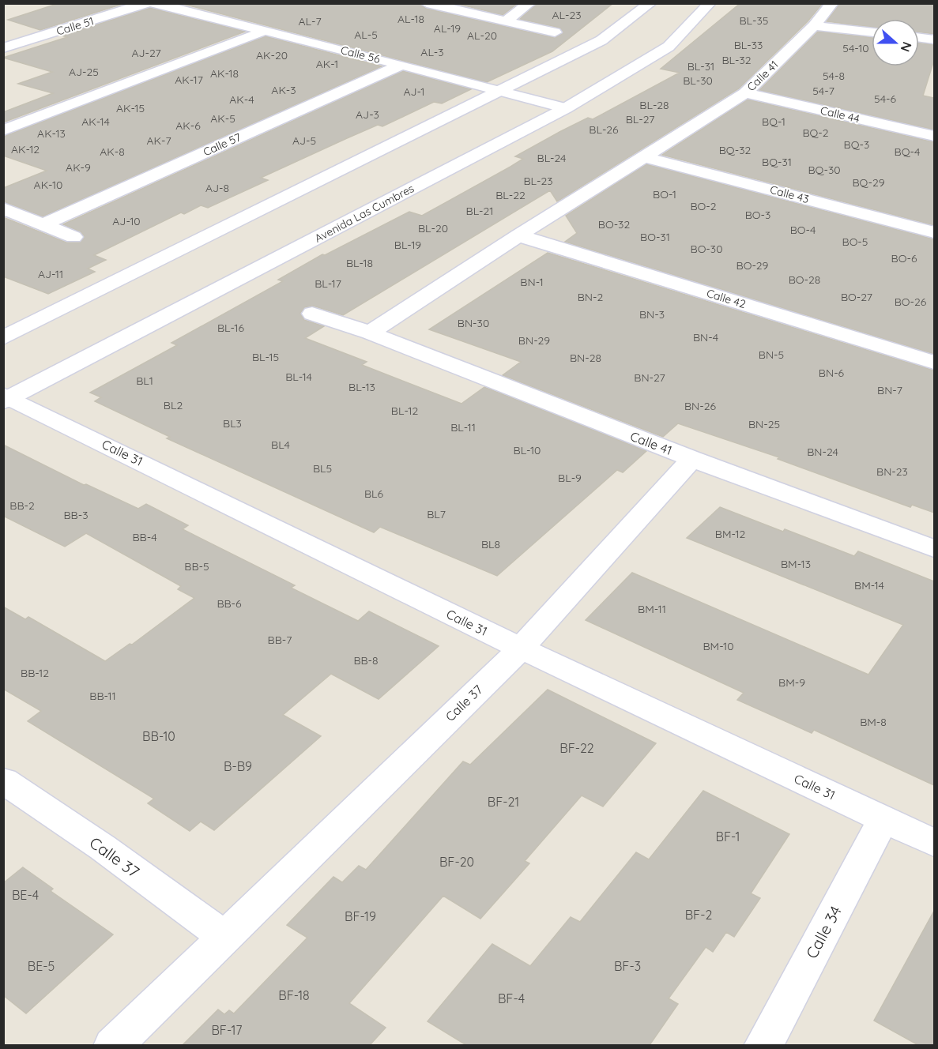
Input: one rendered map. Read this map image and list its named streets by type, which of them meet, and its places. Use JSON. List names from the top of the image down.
{
  "streets": {
    "street": [
      "Calle 51",
      "Calle 56",
      "Calle 41",
      "Calle 44",
      "Calle 57",
      "Calle 43",
      "Avenida Las Cumbres",
      "Calle 42",
      "Calle 31",
      "Calle 37",
      "Calle 34"
    ]
  },
  "crossings": [
    ["Calle 56", "Calle 57"],
    ["Calle 56", "Avenida Las Cumbres"],
    ["Calle 41", "Calle 44"],
    ["Calle 41", "Calle 43"],
    ["Calle 41", "Calle 42"],
    ["Calle 41", "Calle 37"],
    ["Avenida Las Cumbres", "Calle 31"],
    ["Calle 31", "Calle 37"],
    ["Calle 31", "Calle 34"]
  ],
  "house_numbers": [
    "AL-23",
    "AL-18",
    "BL-35",
    "AL-7",
    "AL-19",
    "AL-5",
    "AL-20",
    "BL-33",
    "54-10",
    "AL-3",
    "AJ-27",
    "AK-20",
    "BL-32",
    "AK-1",
    "BL-31",
    "AJ-25",
    "AK-18",
    "54-8",
    "AK-17",
    "BL-30",
    "AK-3",
    "54-7",
    "AJ-1",
    "54-6",
    "AK-4",
    "BL-28",
    "AK-15",
    "AJ-3",
    "AK-5",
    "BL-27",
    "AK-14",
    "BQ-1",
    "AK-6",
    "BL-26",
    "BQ-2",
    "AK-13",
    "AK-7",
    "AJ-5",
    "BQ-3",
    "AK-12",
    "BQ-32",
    "AK-8",
    "BQ-4",
    "BL-24",
    "BQ-31",
    "AK-9",
    "BQ-30",
    "BL-23",
    "BQ-29",
    "AK-10",
    "AJ-8",
    "BO-1",
    "BL-22",
    "BO-2",
    "BL-21",
    "BO-3",
    "AJ-10",
    "BO-32",
    "BL-20",
    "BO-4",
    "BO-31",
    "BO-5",
    "BL-19",
    "BO-30",
    "BO-6",
    "BL-18",
    "BO-29",
    "AJ-11",
    "BO-28",
    "BN-1",
    "BL-17",
    "BN-2",
    "BO-27",
    "BO-26",
    "BN-3",
    "BN-30",
    "BL-16",
    "BN-4",
    "BN-29",
    "BN-5",
    "BL-15",
    "BN-28",
    "BN-6",
    "BL-14",
    "BN-27",
    "BL1",
    "BL-13",
    "BN-7",
    "BL2",
    "BN-26",
    "BL-12",
    "BL3",
    "BN-25",
    "BL-11",
    "BL4",
    "BL-10",
    "BN-24",
    "BL5",
    "BN-23",
    "BL-9",
    "BL6",
    "BB-2",
    "BL7",
    "BB-3",
    "BM-12",
    "BB-4",
    "BL8",
    "BM-13",
    "BB-5",
    "BM-14",
    "BB-6",
    "BM-11",
    "BB-7",
    "BM-10",
    "BB-8",
    "BB-12",
    "BM-9",
    "BB-11",
    "BM-8",
    "BB-10",
    "BF-22",
    "B-B9",
    "BF-21",
    "BF-1",
    "BF-20",
    "BE-4",
    "BF-2",
    "BF-19",
    "BE-5",
    "BF-3",
    "BF-18",
    "BF-4",
    "BF-17"
  ],
  "north": "right"
}
